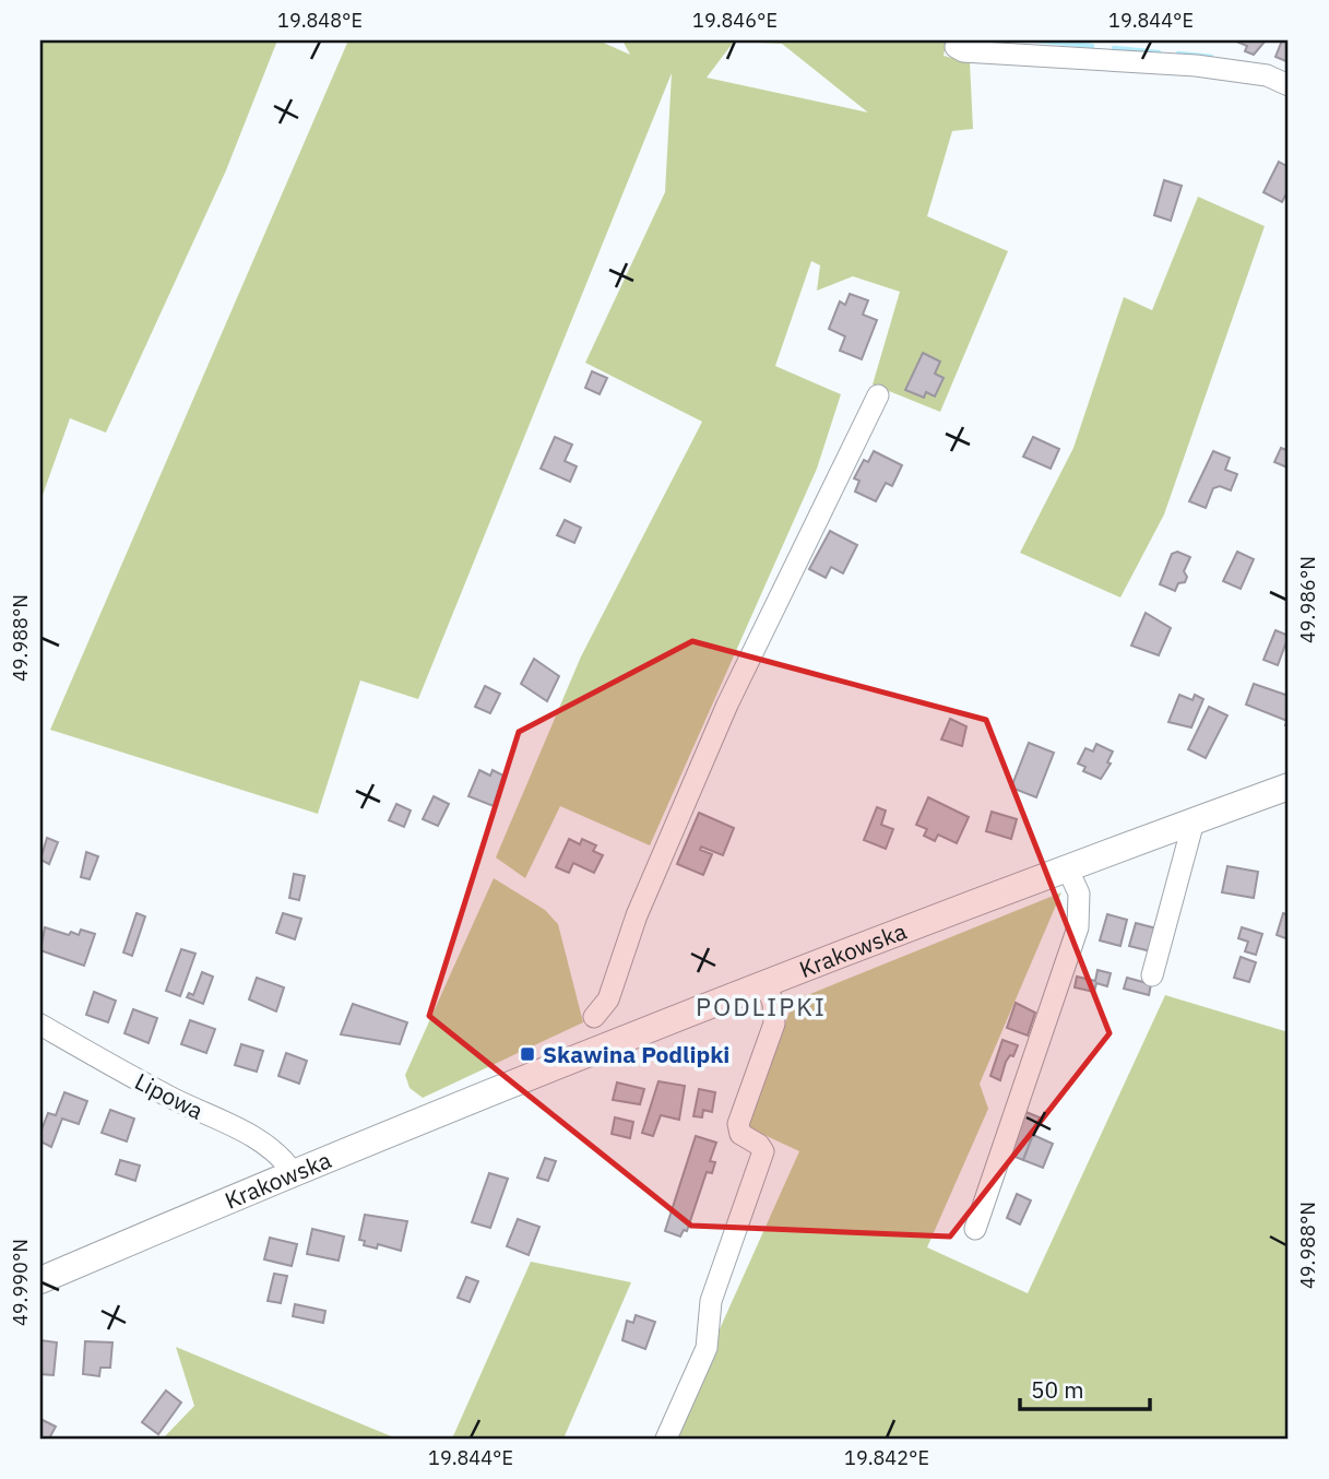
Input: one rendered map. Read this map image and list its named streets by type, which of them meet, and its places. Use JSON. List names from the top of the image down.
{
  "streets": {
    "main road": ["Krakowska"],
    "street": ["Lipowa"]
  },
  "crossings": [
    ["Krakowska", "Lipowa"]
  ],
  "districts": ["PODLIPKI"],
  "places": {
    "transit": ["Skawina Podlipki"]
  },
  "scale_bar": "50 m",
  "coordinates": [
    "19.848°E",
    "19.846°E",
    "19.844°E",
    "49.986°N",
    "49.988°N",
    "49.990°N",
    "19.842°E"
  ]
}
